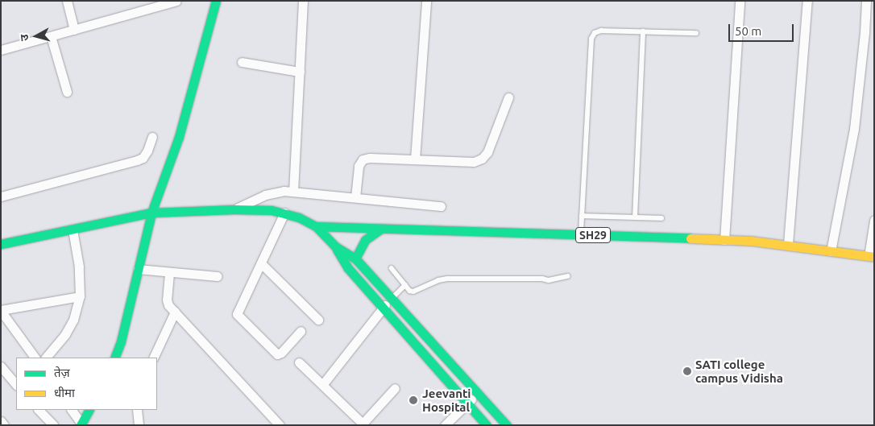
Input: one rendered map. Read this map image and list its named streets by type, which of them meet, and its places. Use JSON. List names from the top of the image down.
{
  "streets": {
    "main road": ["SH29"]
  },
  "places": ["SATI college campus Vidisha", "Jeevanti Hospital"],
  "legend": ["तेज़", "धीमा"],
  "scale_bar": "50 m",
  "north": "left"
}
